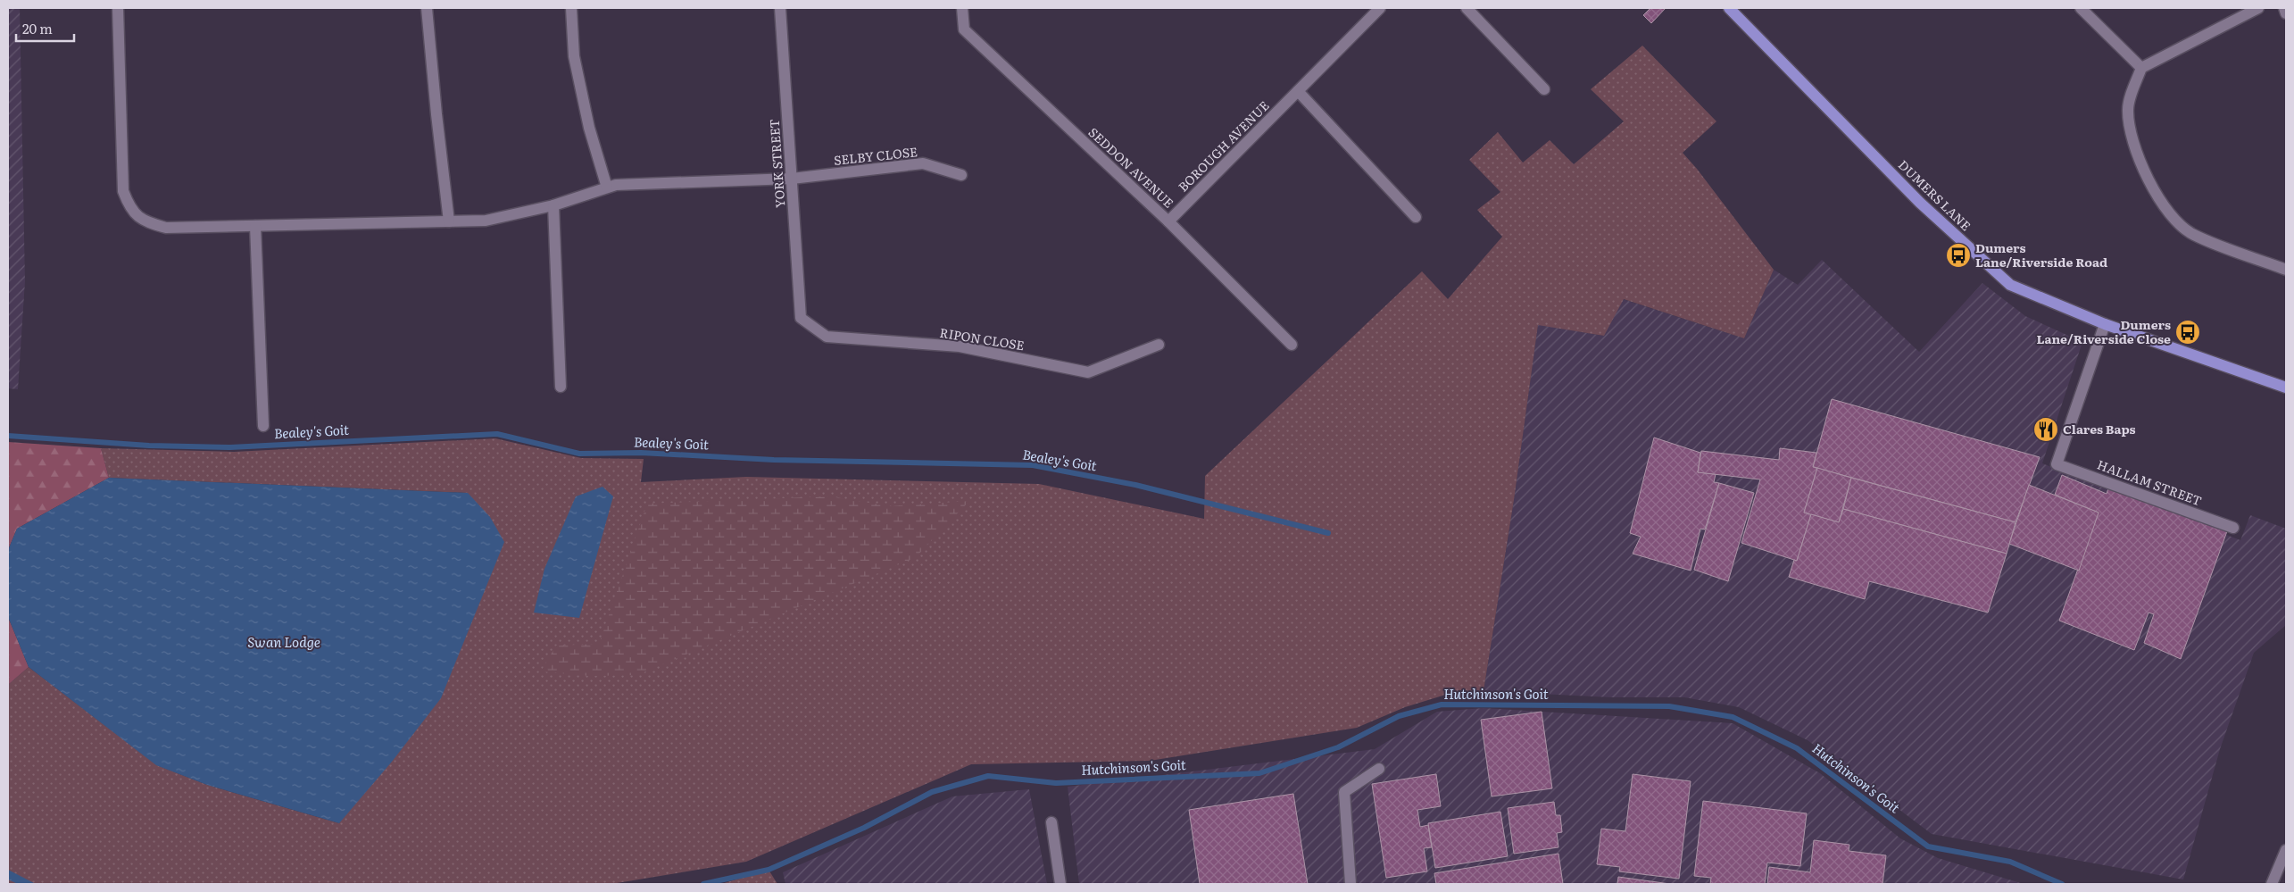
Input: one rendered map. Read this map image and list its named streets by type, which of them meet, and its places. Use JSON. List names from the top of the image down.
{
  "streets": {
    "main road": ["DUMERS LANE"],
    "street": [
      "BOROUGH AVENUE",
      "SELBY CLOSE",
      "YORK STREET",
      "SEDDON AVENUE",
      "RIPON CLOSE",
      "HALLAM STREET"
    ]
  },
  "crossings": [
    ["BOROUGH AVENUE", "SEDDON AVENUE"],
    ["SELBY CLOSE", "YORK STREET"],
    ["YORK STREET", "RIPON CLOSE"],
    ["DUMERS LANE", "HALLAM STREET"]
  ],
  "water": ["Bealey's Goit", "Swan Lodge", "Hutchinson's Goit"],
  "places": {
    "bus stop": ["Dumers Lane/Riverside Road", "Dumers Lane/Riverside Close"],
    "restaurant": ["Clares Baps"]
  },
  "scale_bar": "20 m"
}
